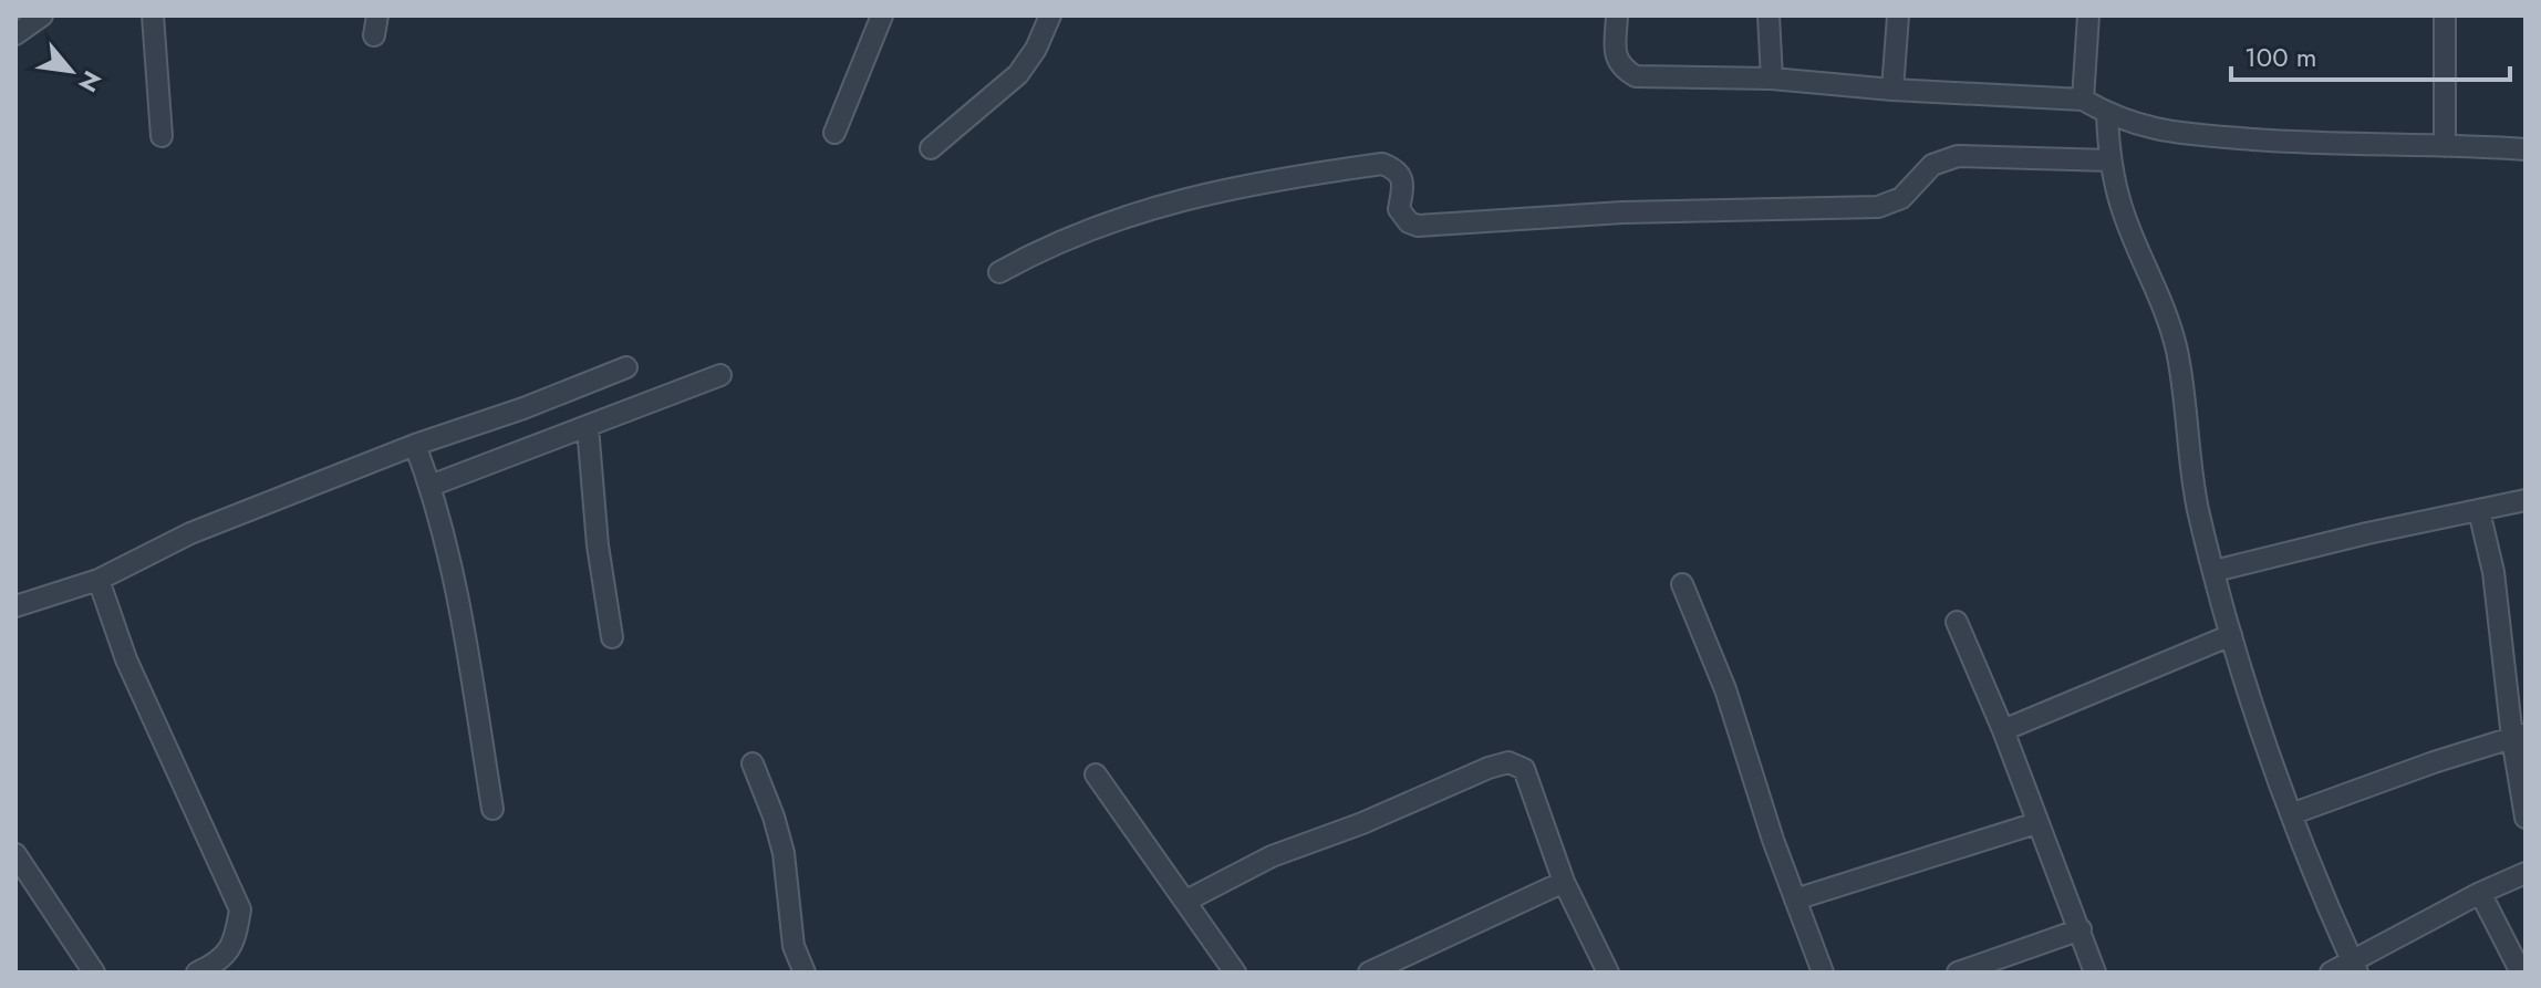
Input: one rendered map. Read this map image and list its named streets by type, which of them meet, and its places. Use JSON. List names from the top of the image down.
{
  "scale_bar": "100 m",
  "north": "bottom right"
}
